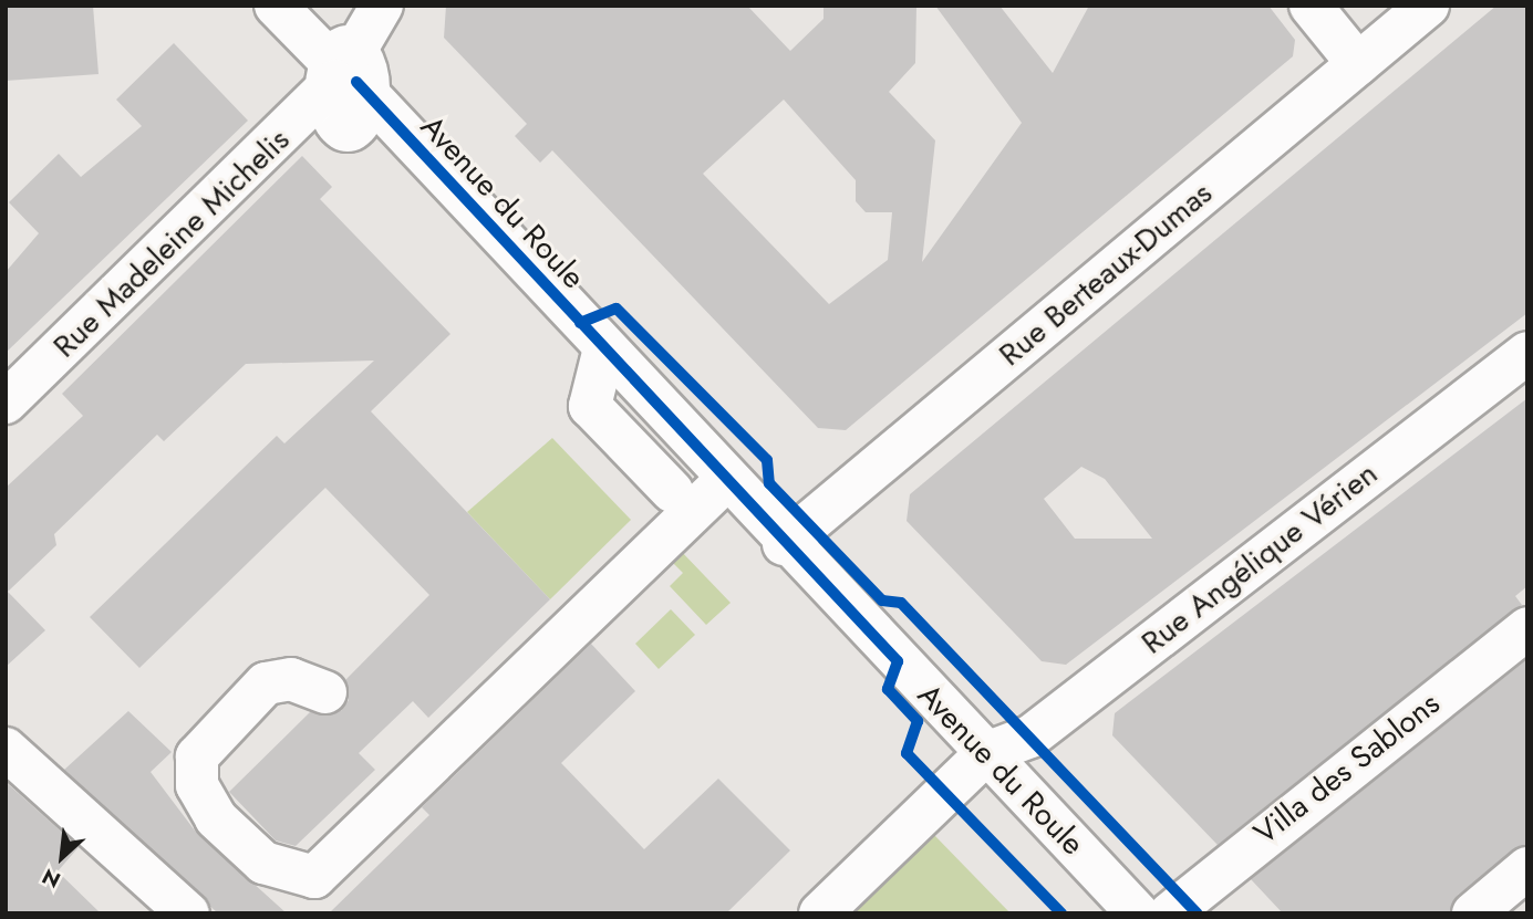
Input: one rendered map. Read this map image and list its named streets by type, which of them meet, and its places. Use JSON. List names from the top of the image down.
{
  "streets": {
    "street": [
      "Avenue du Roule",
      "Rue Madeleine Michelis",
      "Rue Berteaux-Dumas",
      "Rue Angélique Vérien",
      "Villa des Sablons"
    ]
  },
  "crossings": [
    ["Avenue du Roule", "Rue Madeleine Michelis"],
    ["Avenue du Roule", "Rue Berteaux-Dumas"],
    ["Avenue du Roule", "Rue Angélique Vérien"]
  ],
  "north": "bottom left"
}
